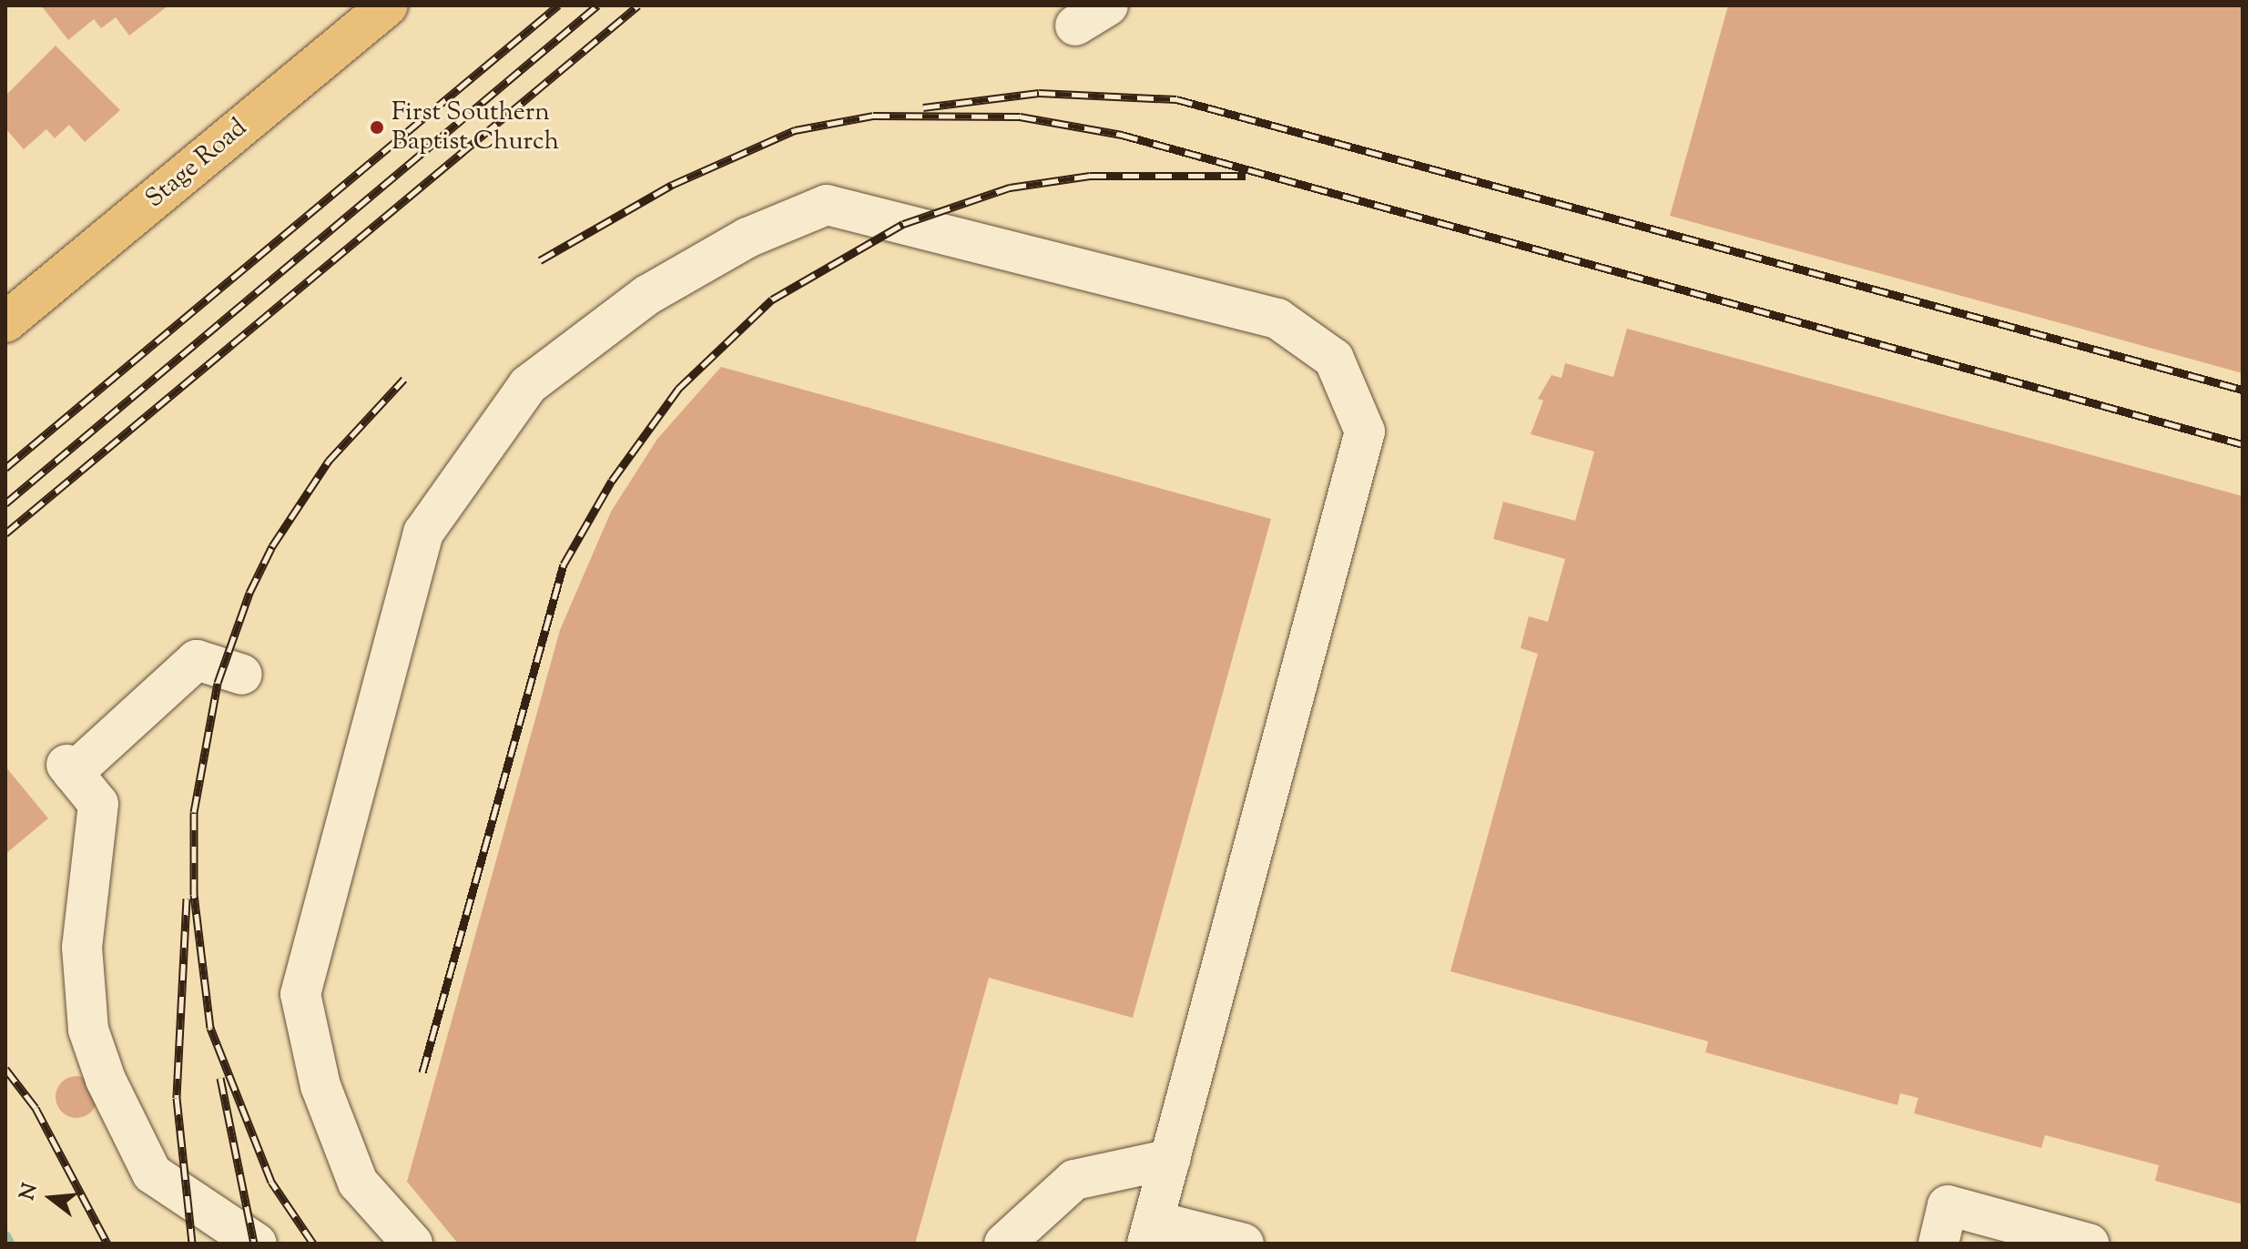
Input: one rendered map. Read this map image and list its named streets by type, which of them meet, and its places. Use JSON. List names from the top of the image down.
{
  "streets": {
    "main road": ["Stage Road"]
  },
  "places": ["First Southern Baptist Church"],
  "north": "left"
}
